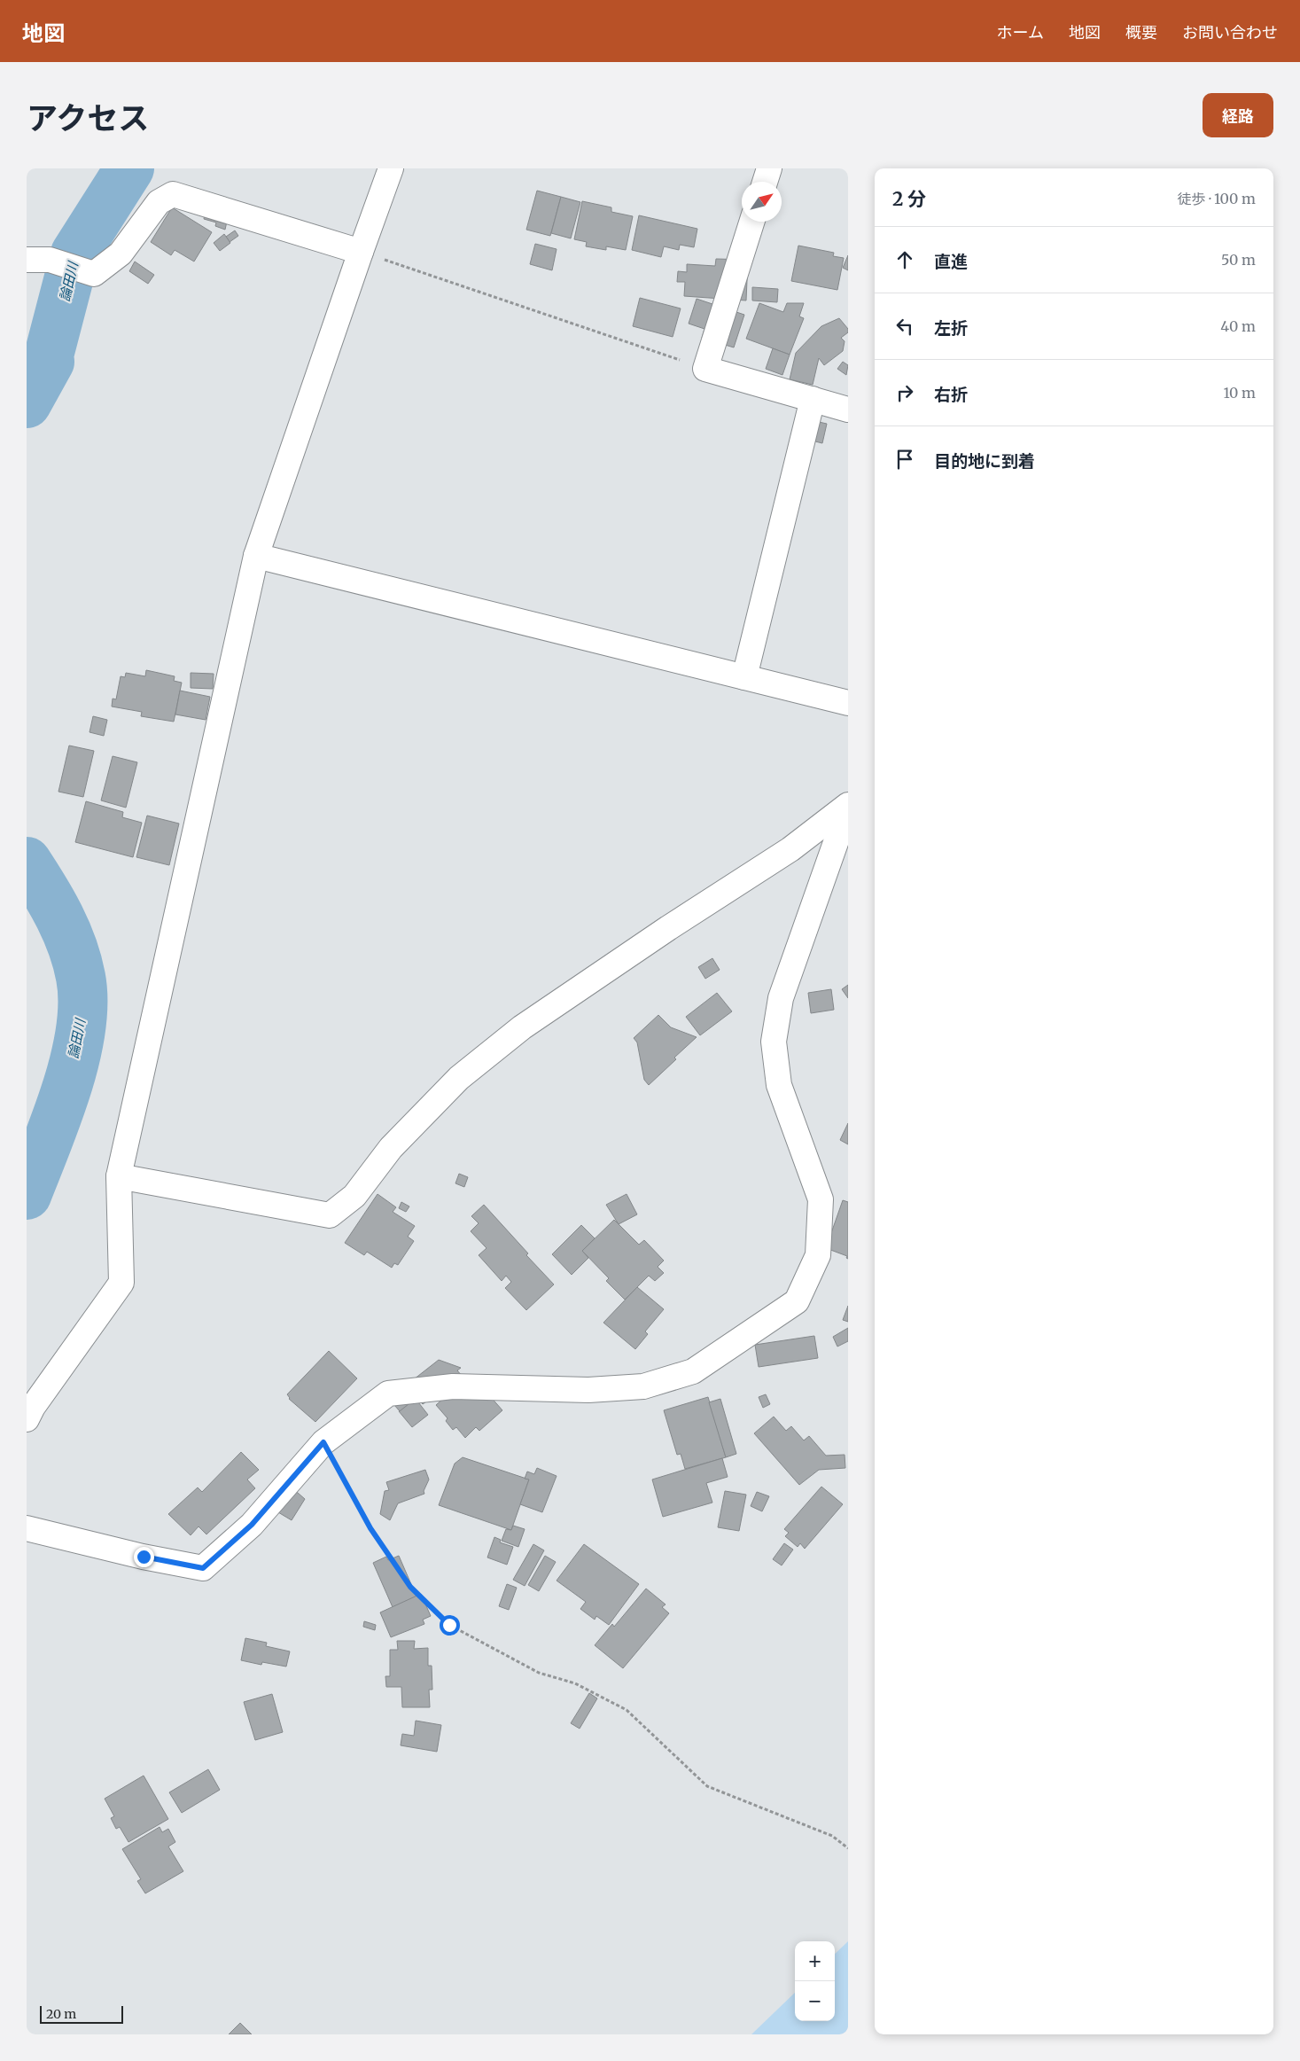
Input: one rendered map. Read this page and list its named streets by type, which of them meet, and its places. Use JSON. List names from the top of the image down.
{
  "water": ["論田川"],
  "scale_bar": "20 m",
  "north": "top right",
  "page": {
    "header": "地図",
    "nav": [
      "ホーム",
      "地図",
      "概要",
      "お問い合わせ"
    ],
    "title": "アクセス",
    "buttons": "経路",
    "heading": ["2 分", "徒歩 · 100 m"],
    "list": [
      ["直進", "50 m"],
      ["左折", "40 m"],
      ["右折", "10 m"],
      "目的地に到着"
    ],
    "map_buttons": ["+", "−"],
    "scale": "20 m"
  }
}
